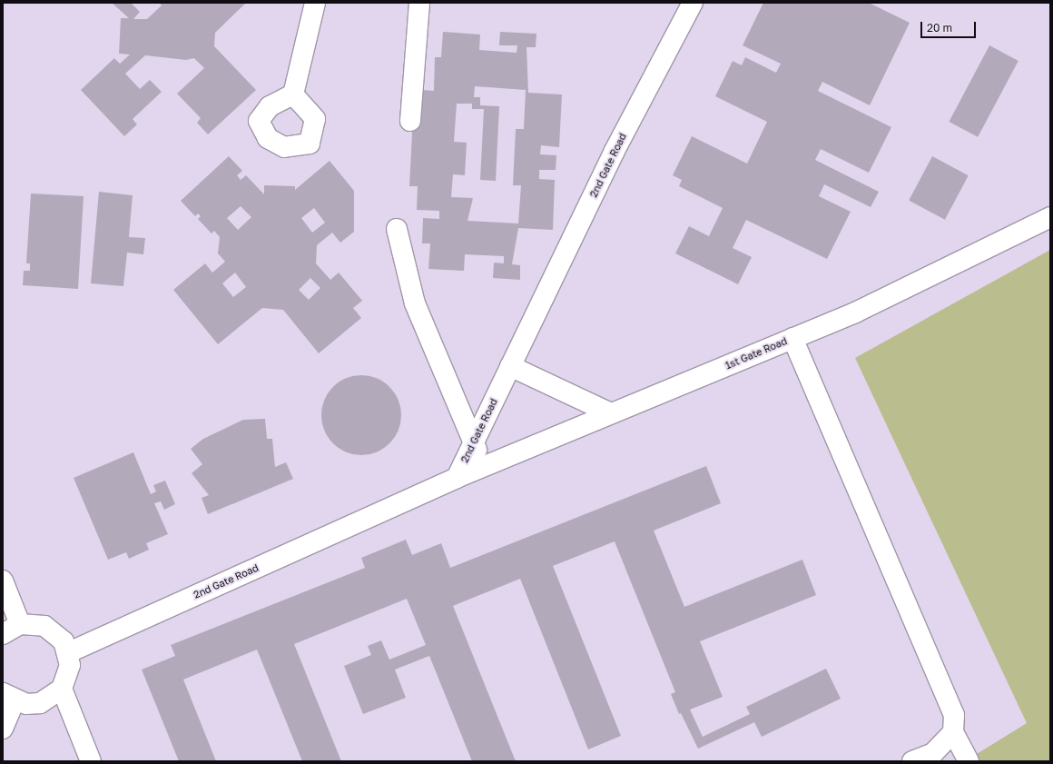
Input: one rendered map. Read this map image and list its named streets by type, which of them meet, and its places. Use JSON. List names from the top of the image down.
{
  "streets": {
    "street": ["2nd Gate Road", "1st Gate Road"]
  },
  "crossings": [
    ["2nd Gate Road", "1st Gate Road"]
  ],
  "scale_bar": "20 m"
}
